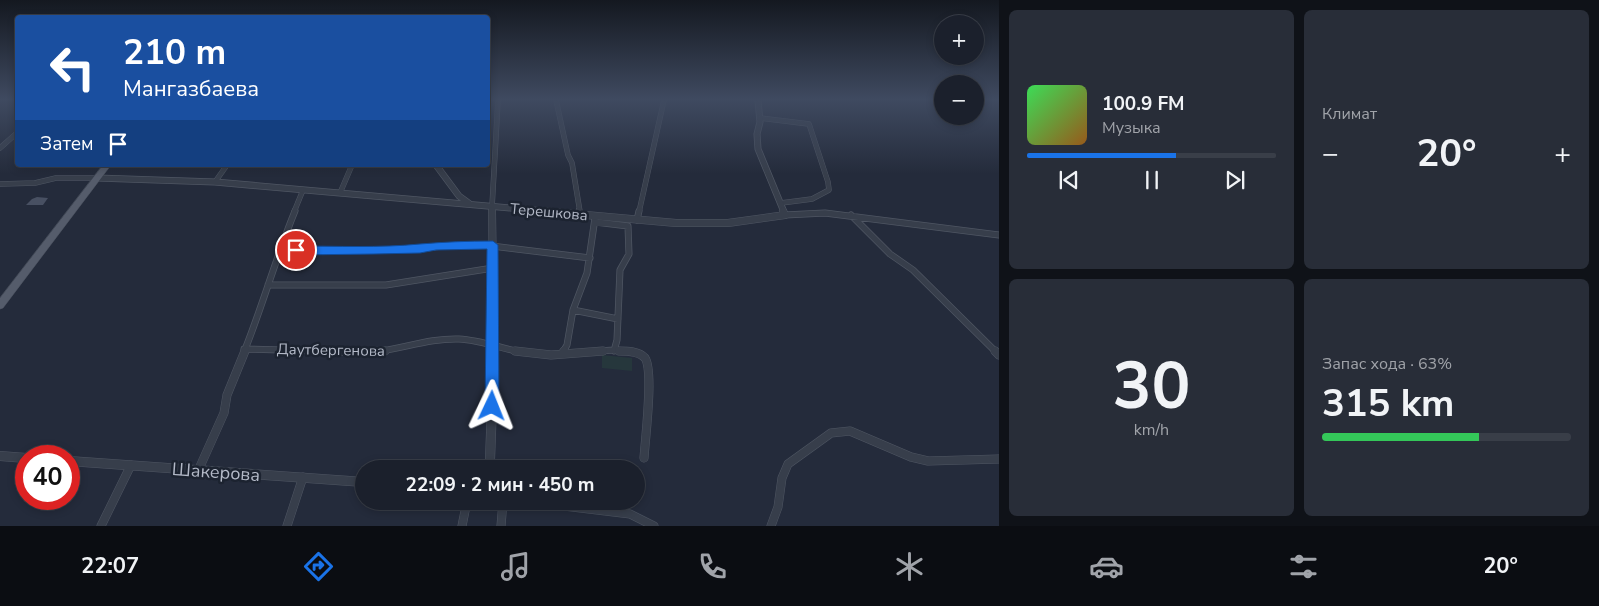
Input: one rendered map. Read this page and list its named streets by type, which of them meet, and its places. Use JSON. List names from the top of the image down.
{
  "streets": {
    "street": ["Терешкова", "Даутбергенова", "Шакерова"]
  },
  "page": {
    "tile": [
      "Климат",
      ["30", "km/h"],
      ["Запас хода · 63%", "315 km"]
    ],
    "map_buttons": ["+", "−"],
    "turn": ["210 m", "Мангазбаева"],
    "song": ["100.9 FM", "Музыка"],
    "then": "Затем",
    "heat": ["−", "20°", "+"],
    "limit": "40",
    "trip": "22:09 · 2 мин · 450 m",
    "tabs": ["22:07", "20°"]
  }
}
